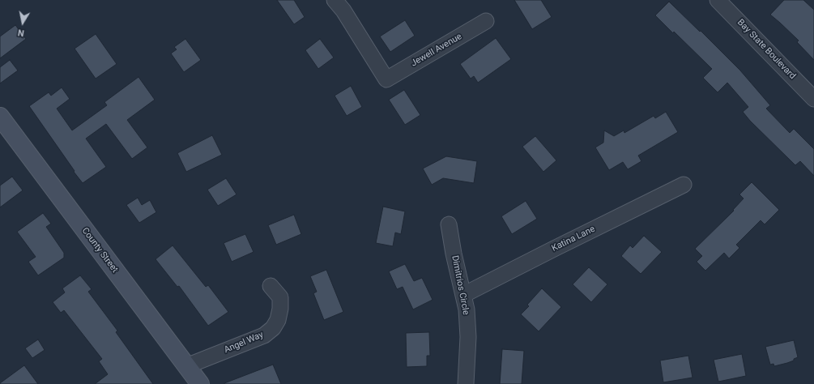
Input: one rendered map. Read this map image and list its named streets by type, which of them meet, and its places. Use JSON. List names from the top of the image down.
{
  "streets": {
    "main road": ["County Street"],
    "street": [
      "Bay State Boulevard",
      "Jewell Avenue",
      "Katina Lane",
      "Dimitrios Circle",
      "Angel Way"
    ]
  },
  "crossings": [
    ["Katina Lane", "Dimitrios Circle"],
    ["County Street", "Angel Way"]
  ],
  "north": "bottom"
}
